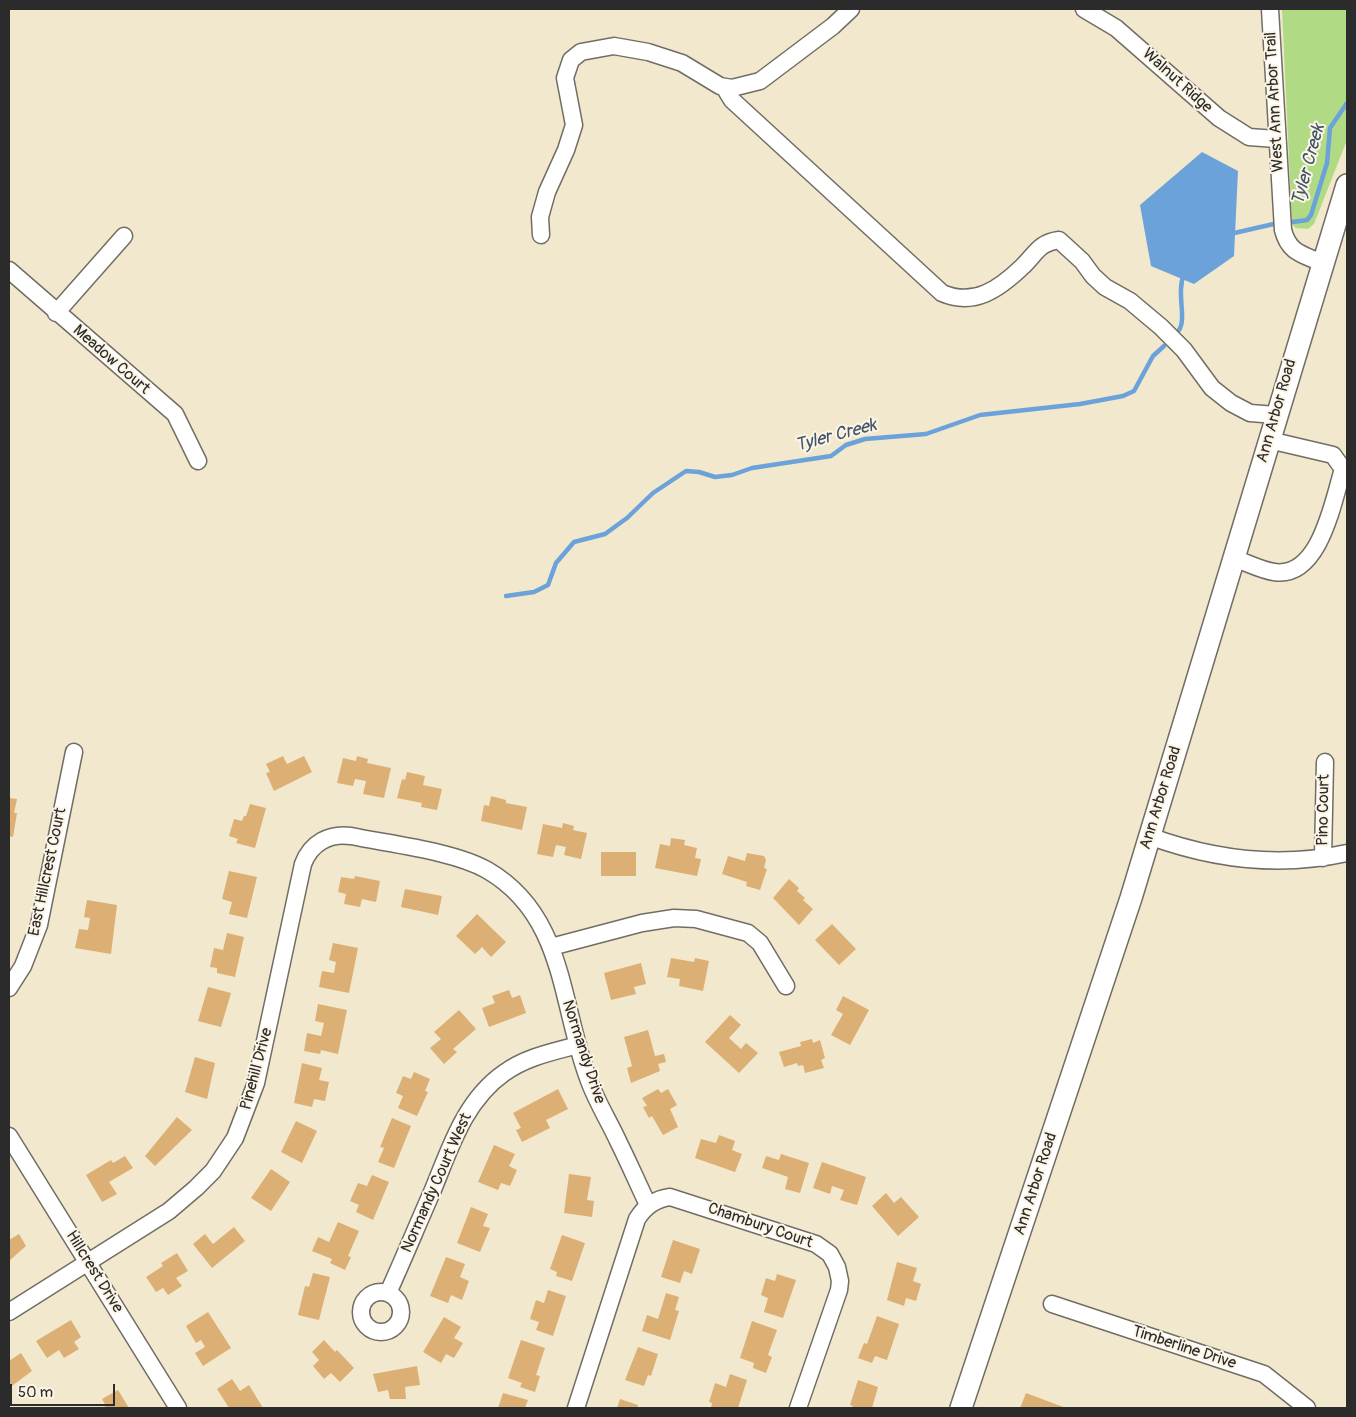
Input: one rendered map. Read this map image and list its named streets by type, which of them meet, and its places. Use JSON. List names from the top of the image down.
{
  "streets": {
    "main road": ["Ann Arbor Road"],
    "street": [
      "Walnut Ridge",
      "West Ann Arbor Trail",
      "Meadow Court",
      "Pino Court",
      "East Hillcrest Court",
      "Normandy Drive",
      "Pinehill Drive",
      "Normandy Court West",
      "Chambury Court",
      "Hillcrest Drive",
      "Timberline Drive"
    ]
  },
  "crossings": [
    ["Walnut Ridge", "West Ann Arbor Trail"],
    ["West Ann Arbor Trail", "Ann Arbor Road"],
    ["Normandy Drive", "Pinehill Drive"],
    ["Normandy Drive", "Normandy Court West"],
    ["Normandy Drive", "Chambury Court"],
    ["Pinehill Drive", "Hillcrest Drive"]
  ],
  "water": ["Tyler Creek"],
  "scale_bar": "50 m"
}
